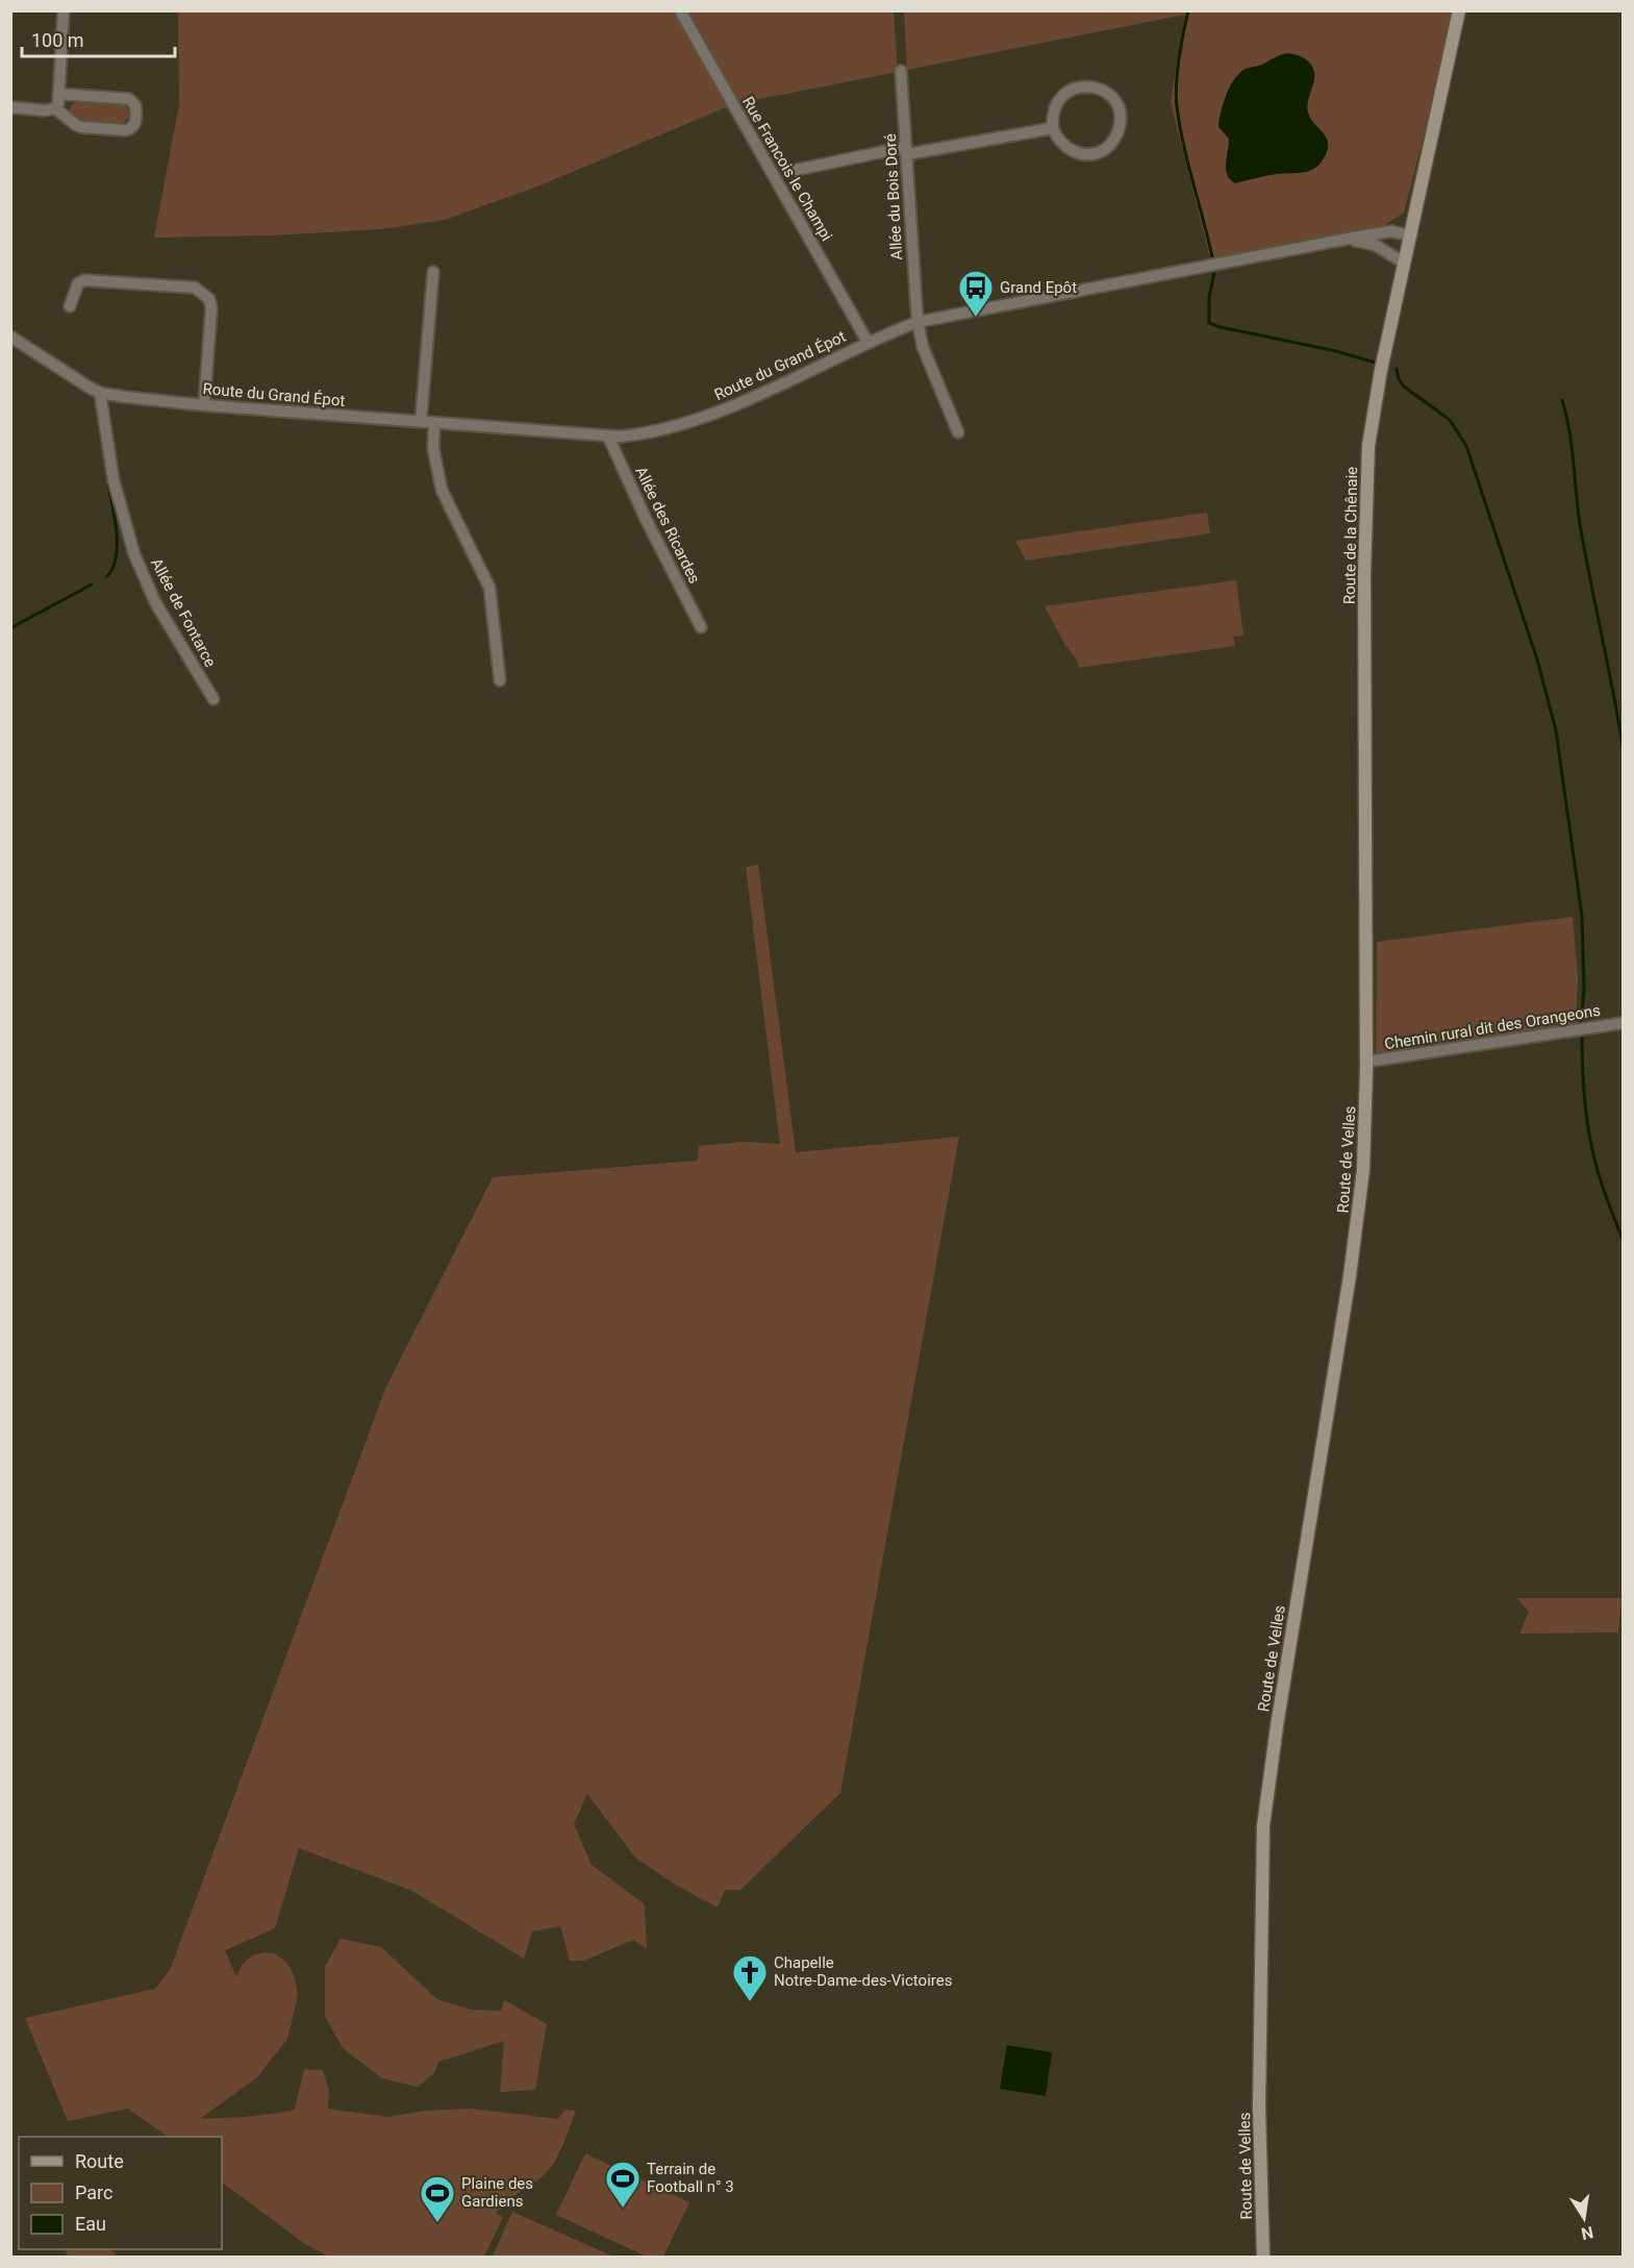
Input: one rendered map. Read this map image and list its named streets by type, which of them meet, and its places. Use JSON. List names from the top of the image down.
{
  "streets": {
    "main road": ["Route de la Chênaie", "Route de Velles"],
    "street": [
      "Rue Francois le Champi",
      "Allée du Bois Doré",
      "Route du Grand Épot",
      "Allée des Ricardes",
      "Allée de Fontarce",
      "Chemin rural dit des Orangeons"
    ]
  },
  "crossings": [
    ["Rue Francois le Champi", "Route du Grand Épot"],
    ["Allée du Bois Doré", "Route du Grand Épot"],
    ["Route du Grand Épot", "Allée des Ricardes"],
    ["Route du Grand Épot", "Route de la Chênaie"],
    ["Route du Grand Épot", "Allée de Fontarce"],
    ["Route de la Chênaie", "Chemin rural dit des Orangeons"],
    ["Route de la Chênaie", "Route de Velles"],
    ["Chemin rural dit des Orangeons", "Route de Velles"]
  ],
  "places": {
    "bus stop": ["Grand Epôt"],
    "church": ["Chapelle Notre-Dame-des-Victoires"],
    "sports": ["Terrain de Football n° 3", "Plaine des Gardiens"]
  },
  "legend": ["Route", "Parc", "Eau"],
  "scale_bar": "100 m",
  "north": "bottom"
}
